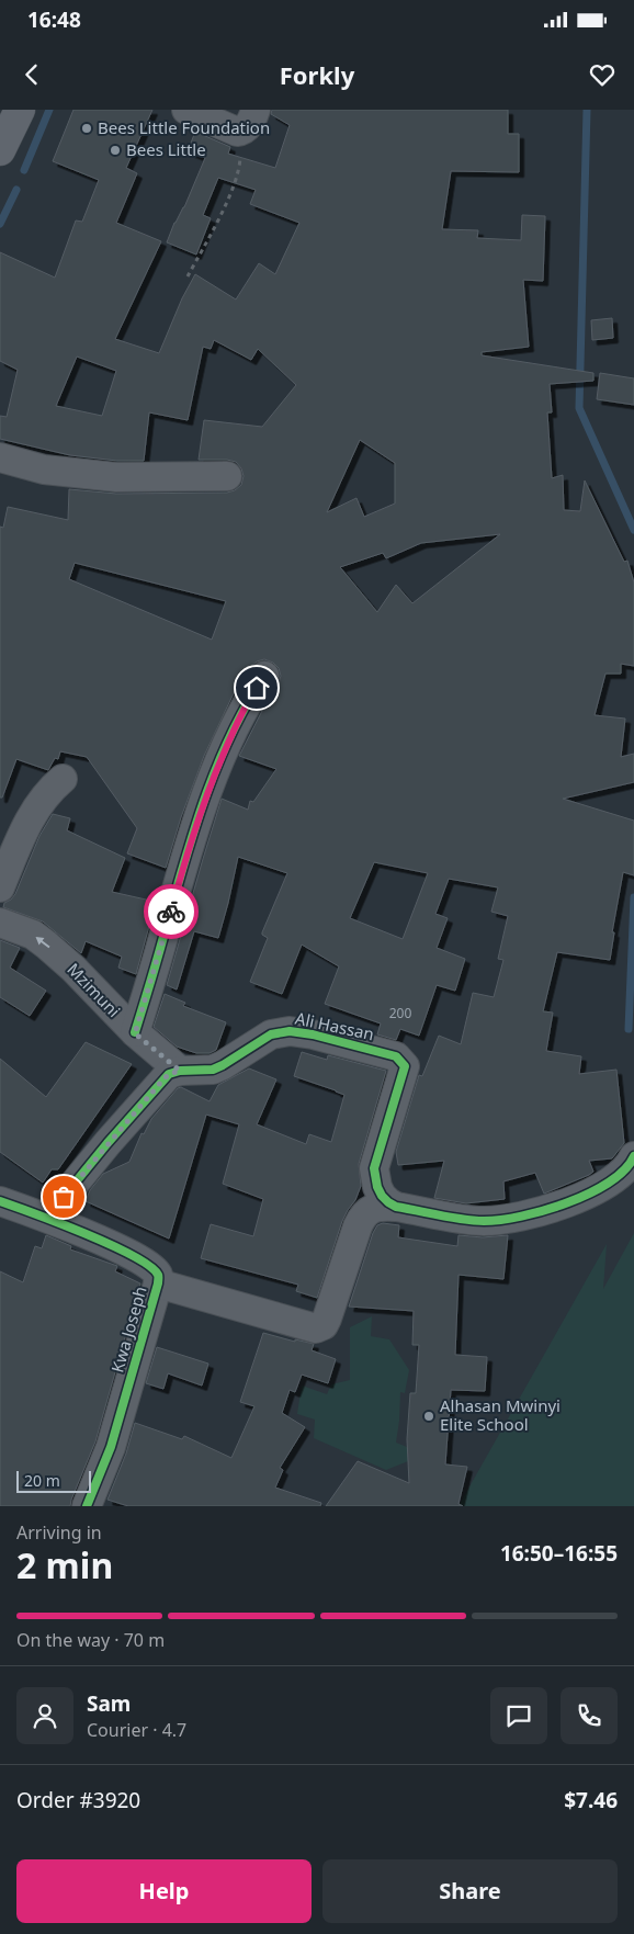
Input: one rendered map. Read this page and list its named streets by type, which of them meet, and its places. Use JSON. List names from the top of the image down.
{
  "streets": {
    "street": ["Mzimuni", "Ali Hassan", "Kwa Joseph"]
  },
  "crossings": [
    ["Mzimuni", "Ali Hassan"]
  ],
  "one_way": ["Mzimuni"],
  "places": ["Bees Little Foundation", "Bees Little", "Alhasan Mwinyi Elite School"],
  "house_numbers": ["200"],
  "scale_bar": "20 m",
  "page": {
    "status": "16:48",
    "header": "Forkly",
    "scale": "20 m",
    "heading": ["2 min", "Arriving in", "16:50–16:55"],
    "panel": [
      "Sam",
      "Courier · 4.7",
      "Order #3920",
      "$7.46"
    ],
    "bar": "On the way · 70 m",
    "buttons": ["Help", "Share"]
  }
}
